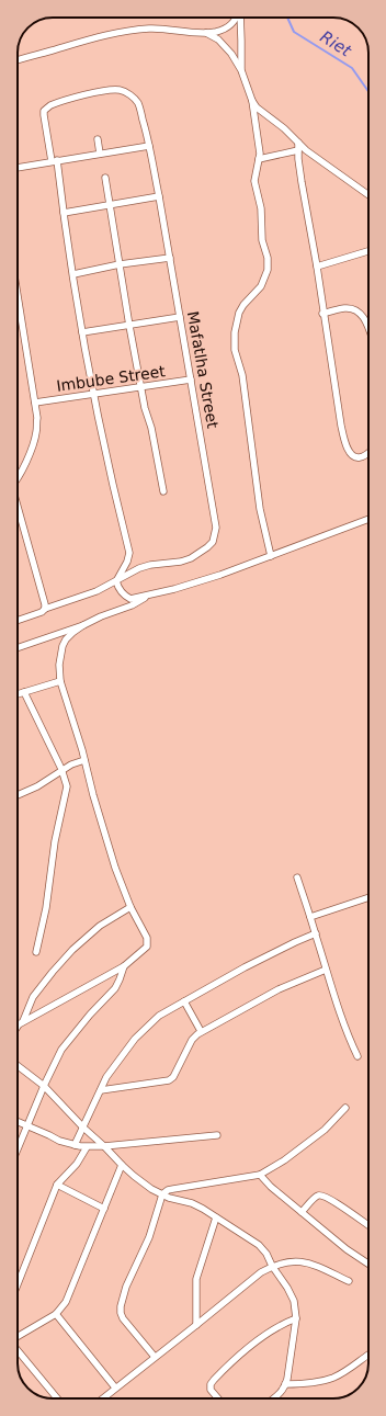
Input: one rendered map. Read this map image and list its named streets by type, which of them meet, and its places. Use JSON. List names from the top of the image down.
{
  "streets": {
    "street": ["Mafatlha Street", "Imbube Street"]
  },
  "crossings": [
    ["Mafatlha Street", "Imbube Street"]
  ],
  "water": ["Riet"]
}
